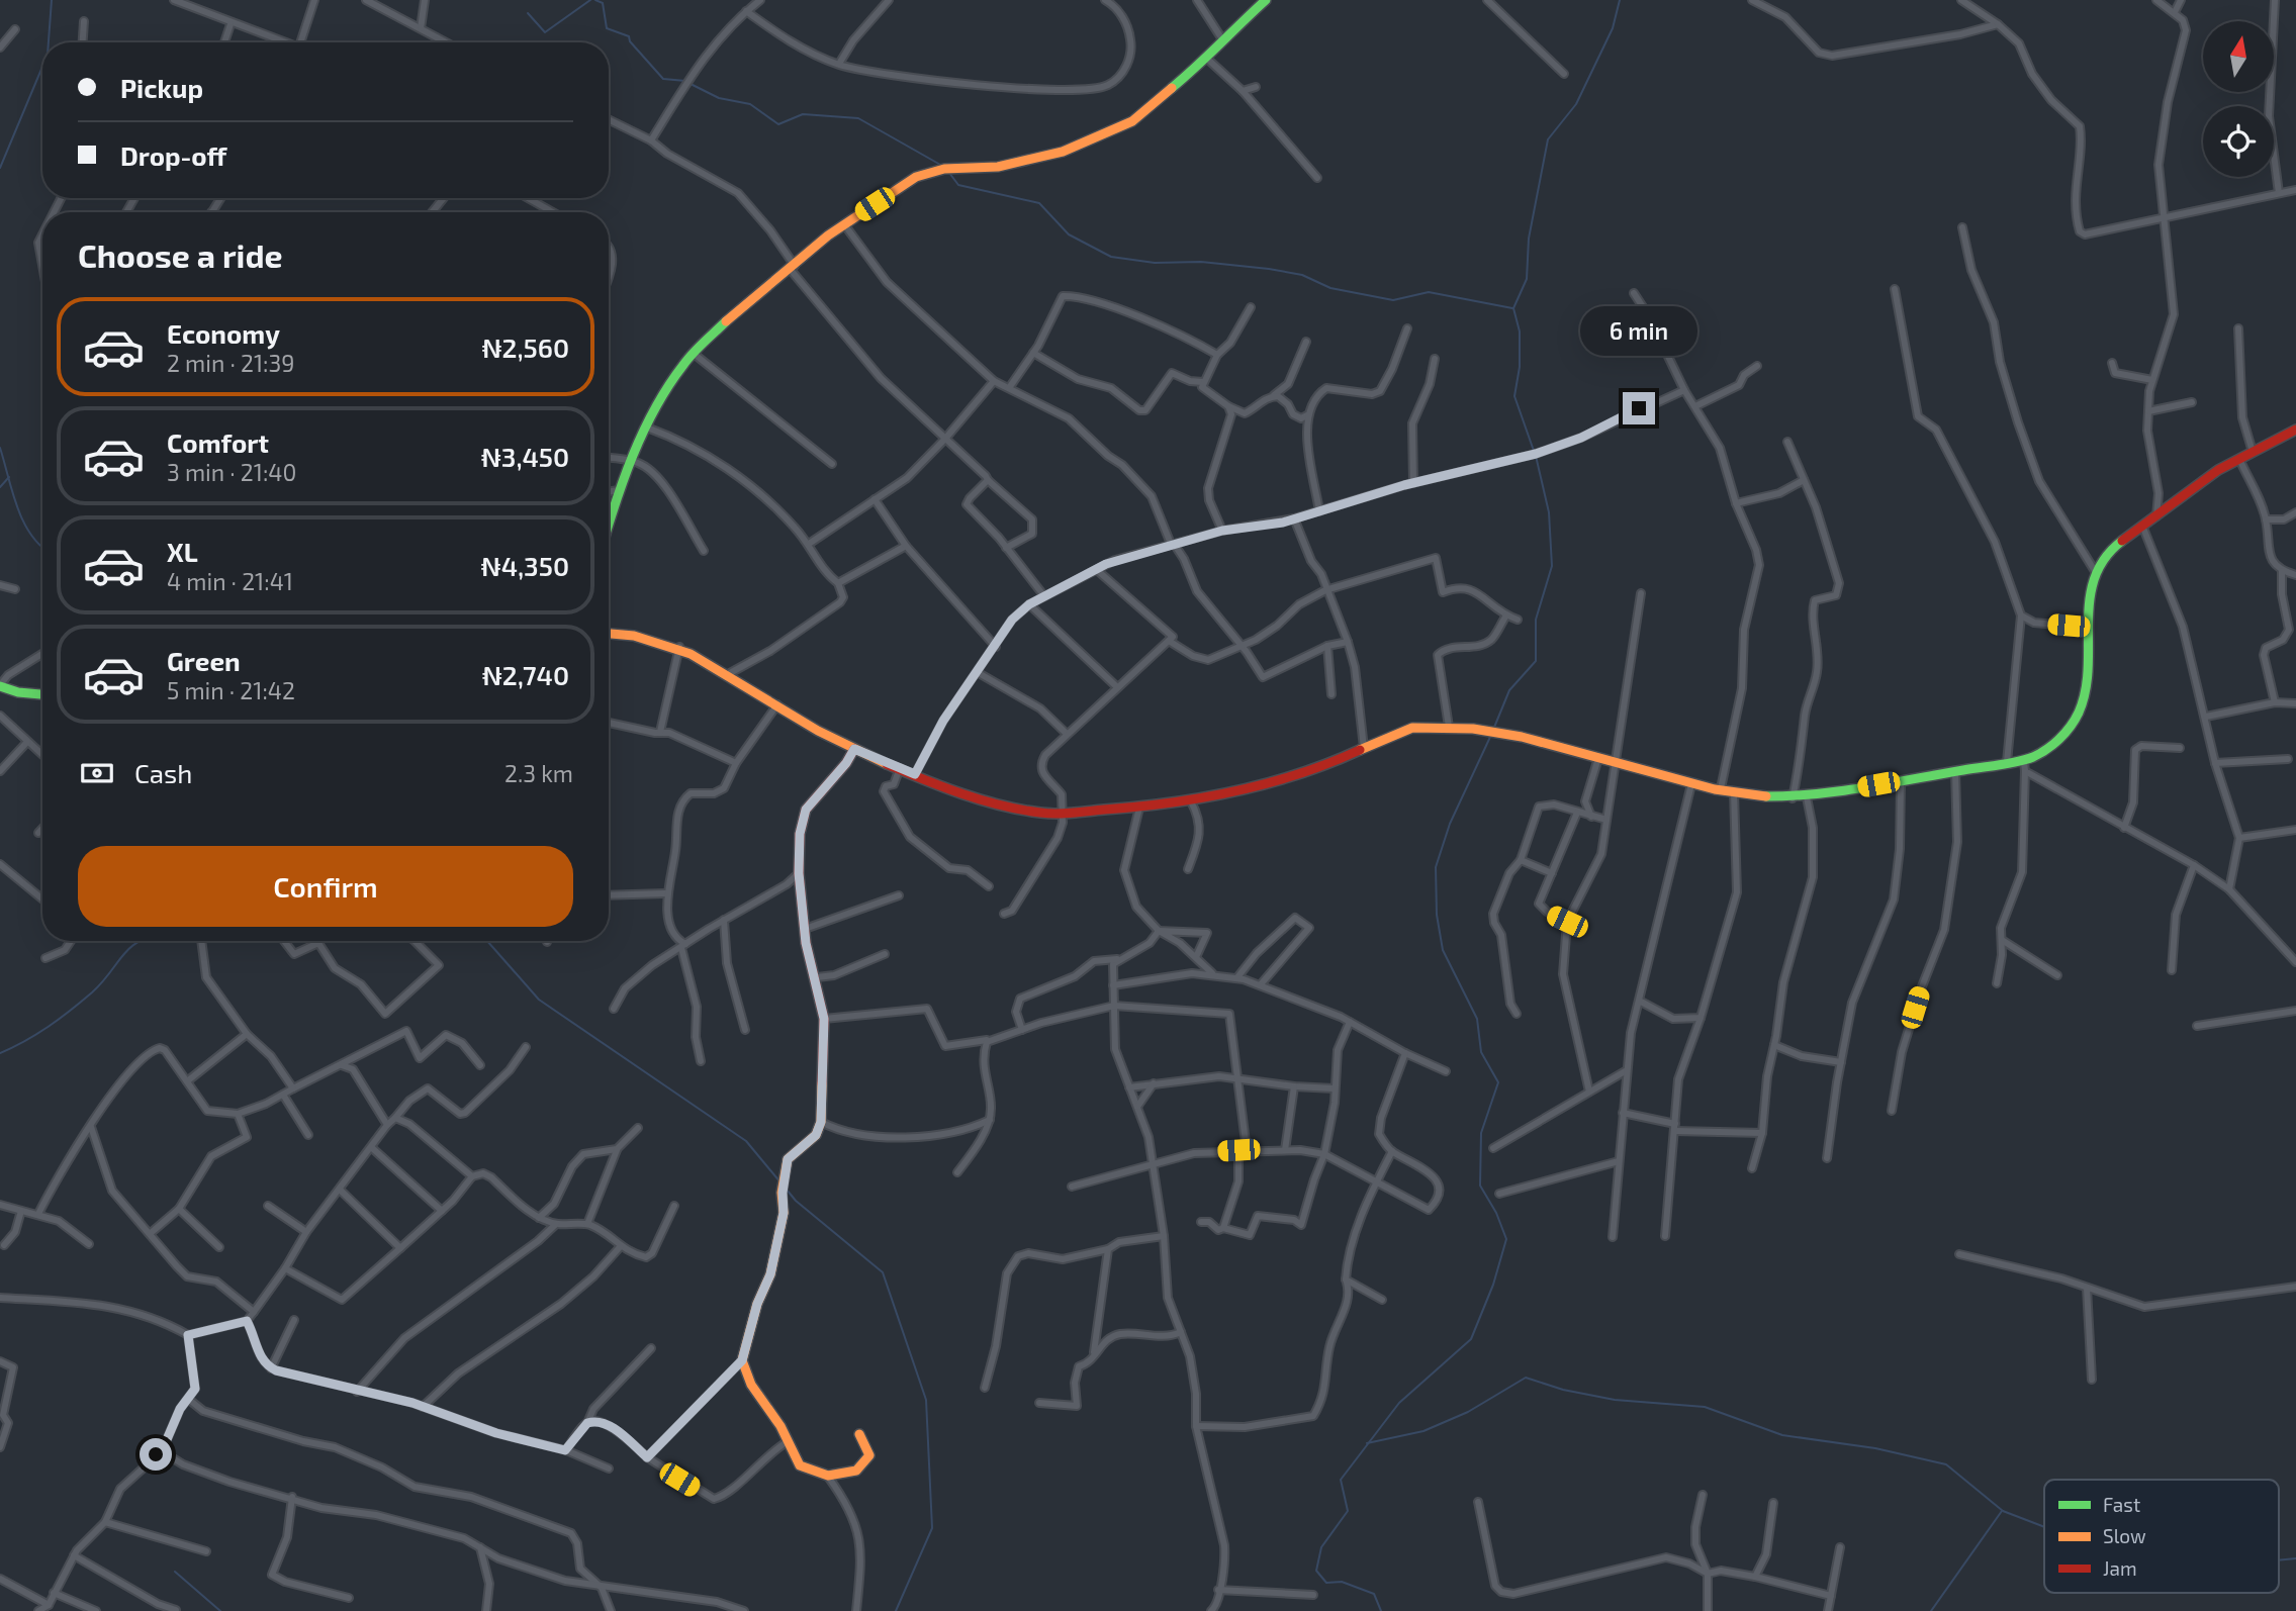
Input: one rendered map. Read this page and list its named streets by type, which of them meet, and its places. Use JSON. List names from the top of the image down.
{
  "legend": ["Fast", "Slow", "Jam"],
  "north": "top",
  "page": {
    "banner": ["Pickup", "Drop-off"],
    "heading": "Choose a ride",
    "list": [
      {
        "name": "Economy",
        "note": "2 min · 21:39",
        "value": "₦2,560"
      },
      {
        "name": "Comfort",
        "note": "3 min · 21:40",
        "value": "₦3,450"
      },
      {
        "name": "XL",
        "note": "4 min · 21:41",
        "value": "₦4,350"
      },
      {
        "name": "Green",
        "note": "5 min · 21:42",
        "value": "₦2,740"
      }
    ],
    "bubble": "6 min",
    "pay": ["Cash", "2.3 km"],
    "buttons": "Confirm"
  }
}
